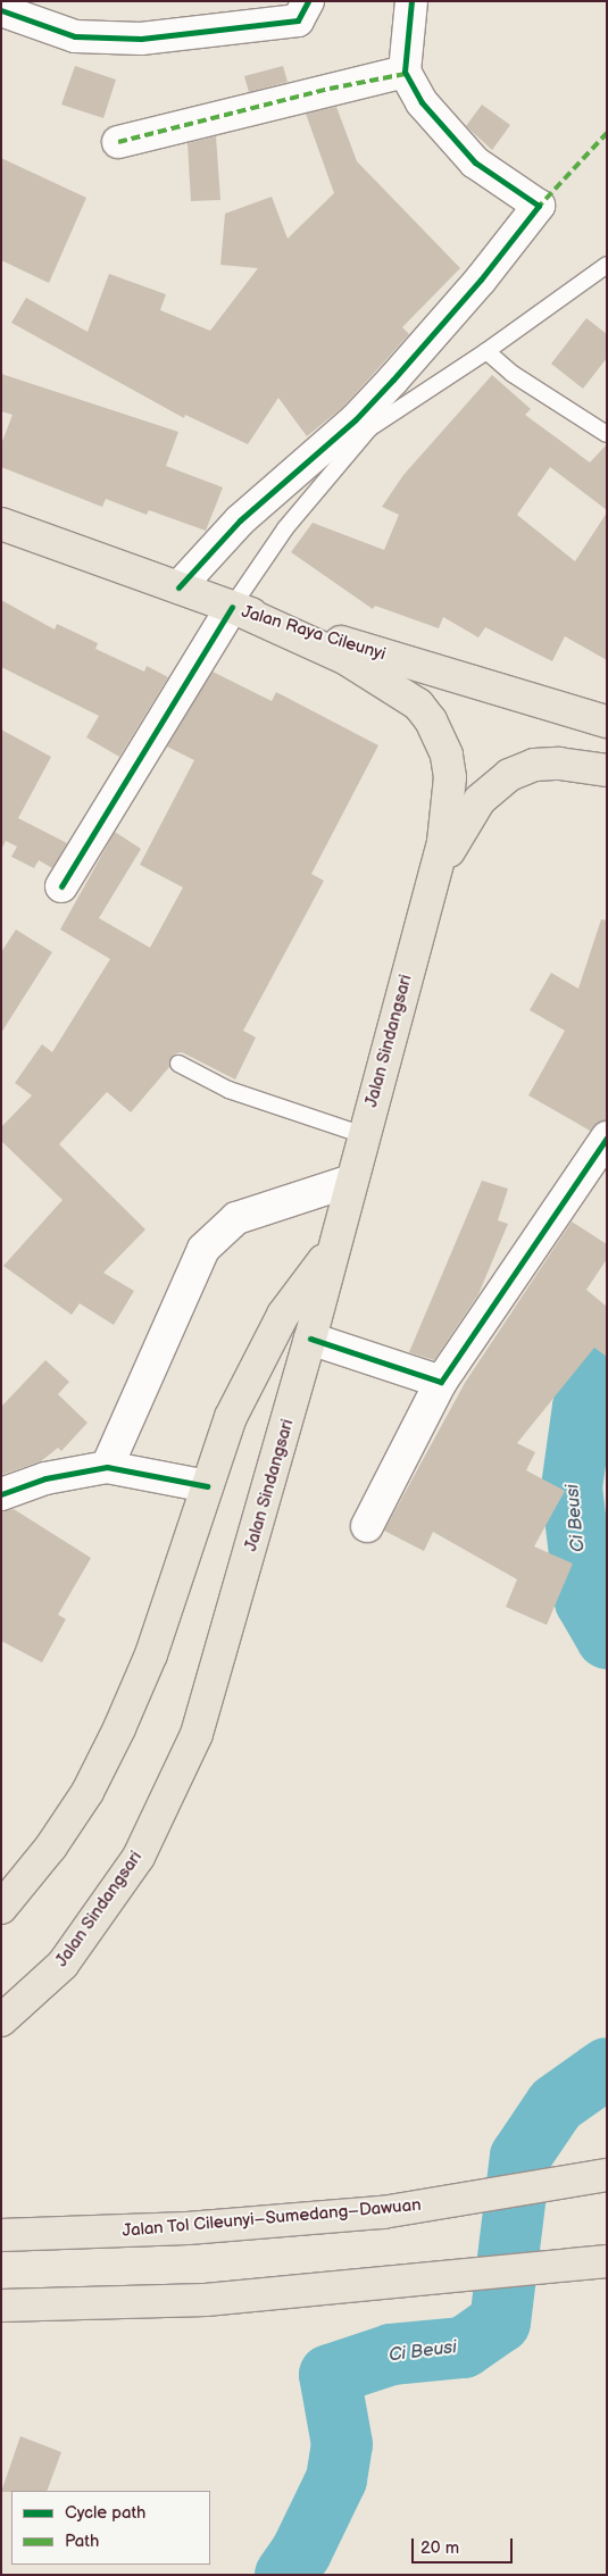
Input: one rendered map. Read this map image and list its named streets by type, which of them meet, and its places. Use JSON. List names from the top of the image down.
{
  "streets": {
    "highway": ["Jalan Raya Cileunyi", "Jalan Sindangsari", "Jalan Tol Cileunyi–Sumedang–Dawuan"]
  },
  "water": ["Ci Beusi"],
  "legend": ["Cycle path", "Path"],
  "scale_bar": "20 m"
}
